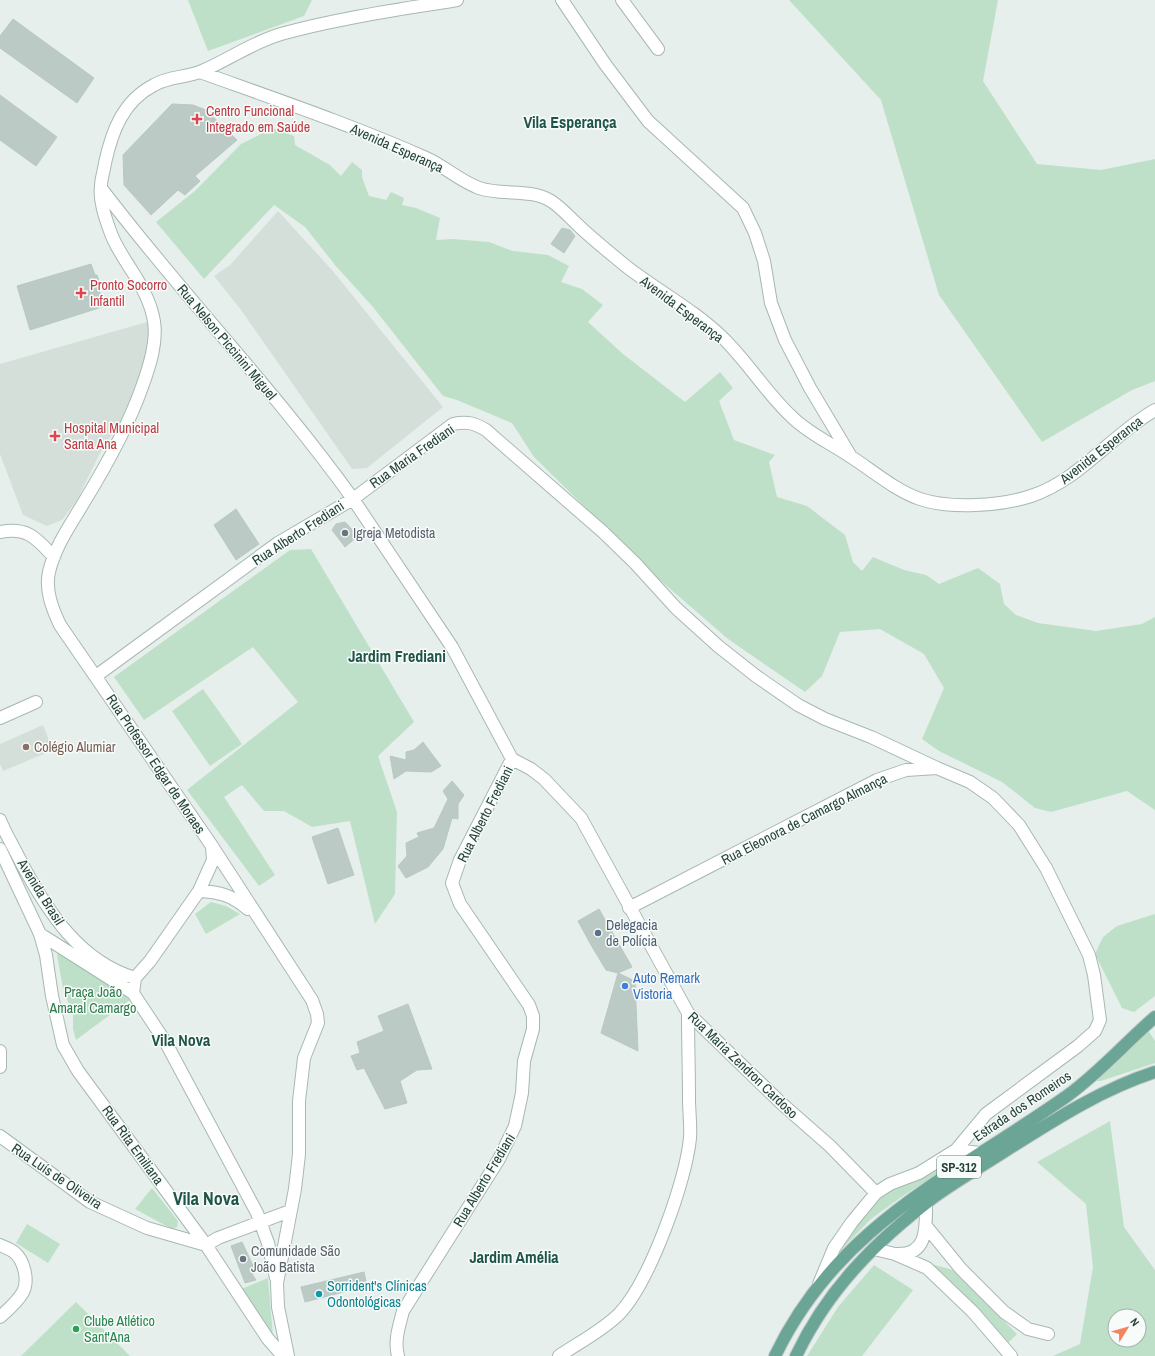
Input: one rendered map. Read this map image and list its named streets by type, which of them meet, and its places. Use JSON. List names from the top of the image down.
{
  "streets": {
    "main road": ["Estrada dos Romeiros", "SP-312"],
    "street": [
      "Avenida Esperança",
      "Rua Nelson Piccinini Miguel",
      "Rua Maria Frediani",
      "Rua Alberto Frediani",
      "Rua Professor Edgar de Moraes",
      "Rua Eleonora de Camargo Almança",
      "Avenida Brasil",
      "Rua Maria Zendron Cardoso",
      "Rua Rita Emiliana",
      "Rua Luís de Oliveira"
    ]
  },
  "crossings": [
    ["Rua Nelson Piccinini Miguel", "Rua Maria Frediani"],
    ["Rua Nelson Piccinini Miguel", "Rua Alberto Frediani"],
    ["Rua Nelson Piccinini Miguel", "Rua Professor Edgar de Moraes"],
    ["Rua Maria Frediani", "Rua Alberto Frediani"],
    ["Rua Maria Frediani", "Rua Eleonora de Camargo Almança"],
    ["Rua Alberto Frediani", "Rua Professor Edgar de Moraes"],
    ["Rua Alberto Frediani", "Rua Maria Zendron Cardoso"],
    ["Rua Eleonora de Camargo Almança", "Rua Maria Zendron Cardoso"],
    ["Avenida Brasil", "Rua Rita Emiliana"],
    ["Rua Rita Emiliana", "Rua Luís de Oliveira"]
  ],
  "districts": [
    "Vila Esperança",
    "Jardim Frediani",
    "Vila Nova",
    "Vila Nova",
    "Jardim Amélia"
  ],
  "parks": ["Praça João Amaral Camargo"],
  "places": {
    "health": ["Centro Funcional Integrado em Saúde", "Pronto Socorro Infantil", "Hospital Municipal Santa Ana"],
    "other": [
      "Igreja Metodista",
      "Colégio Alumiar",
      "Delegacia de Polícia",
      "Auto Remark Vistoria",
      "Comunidade São João Batista",
      "Sorrident's Clínicas Odontológicas",
      "Clube Atlético Sant'Ana"
    ]
  },
  "north": "top right"
}
